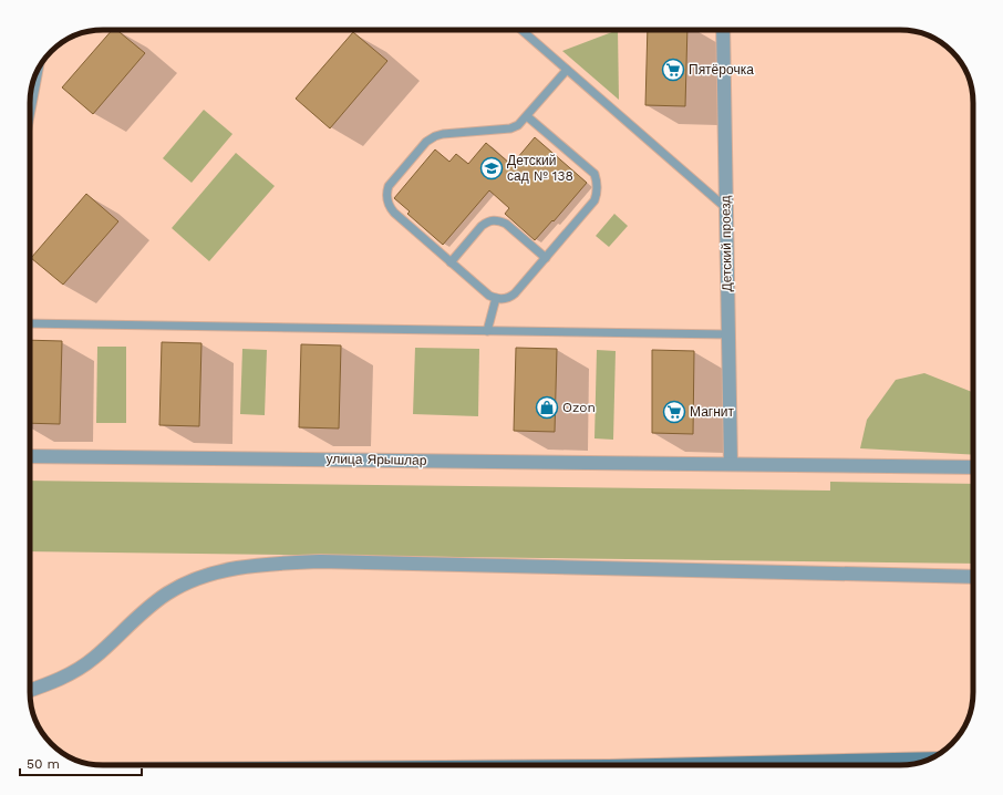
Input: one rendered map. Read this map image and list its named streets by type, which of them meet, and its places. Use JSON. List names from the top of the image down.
{
  "streets": {
    "street": ["Детский проезд", "улица Ярышлар"]
  },
  "crossings": [
    ["Детский проезд", "улица Ярышлар"]
  ],
  "places": {
    "supermarket": ["Пятёрочка", "Магнит"],
    "school or university": ["Детский сад № 138"],
    "shop": ["Ozon"]
  },
  "scale_bar": "50 m"
}
